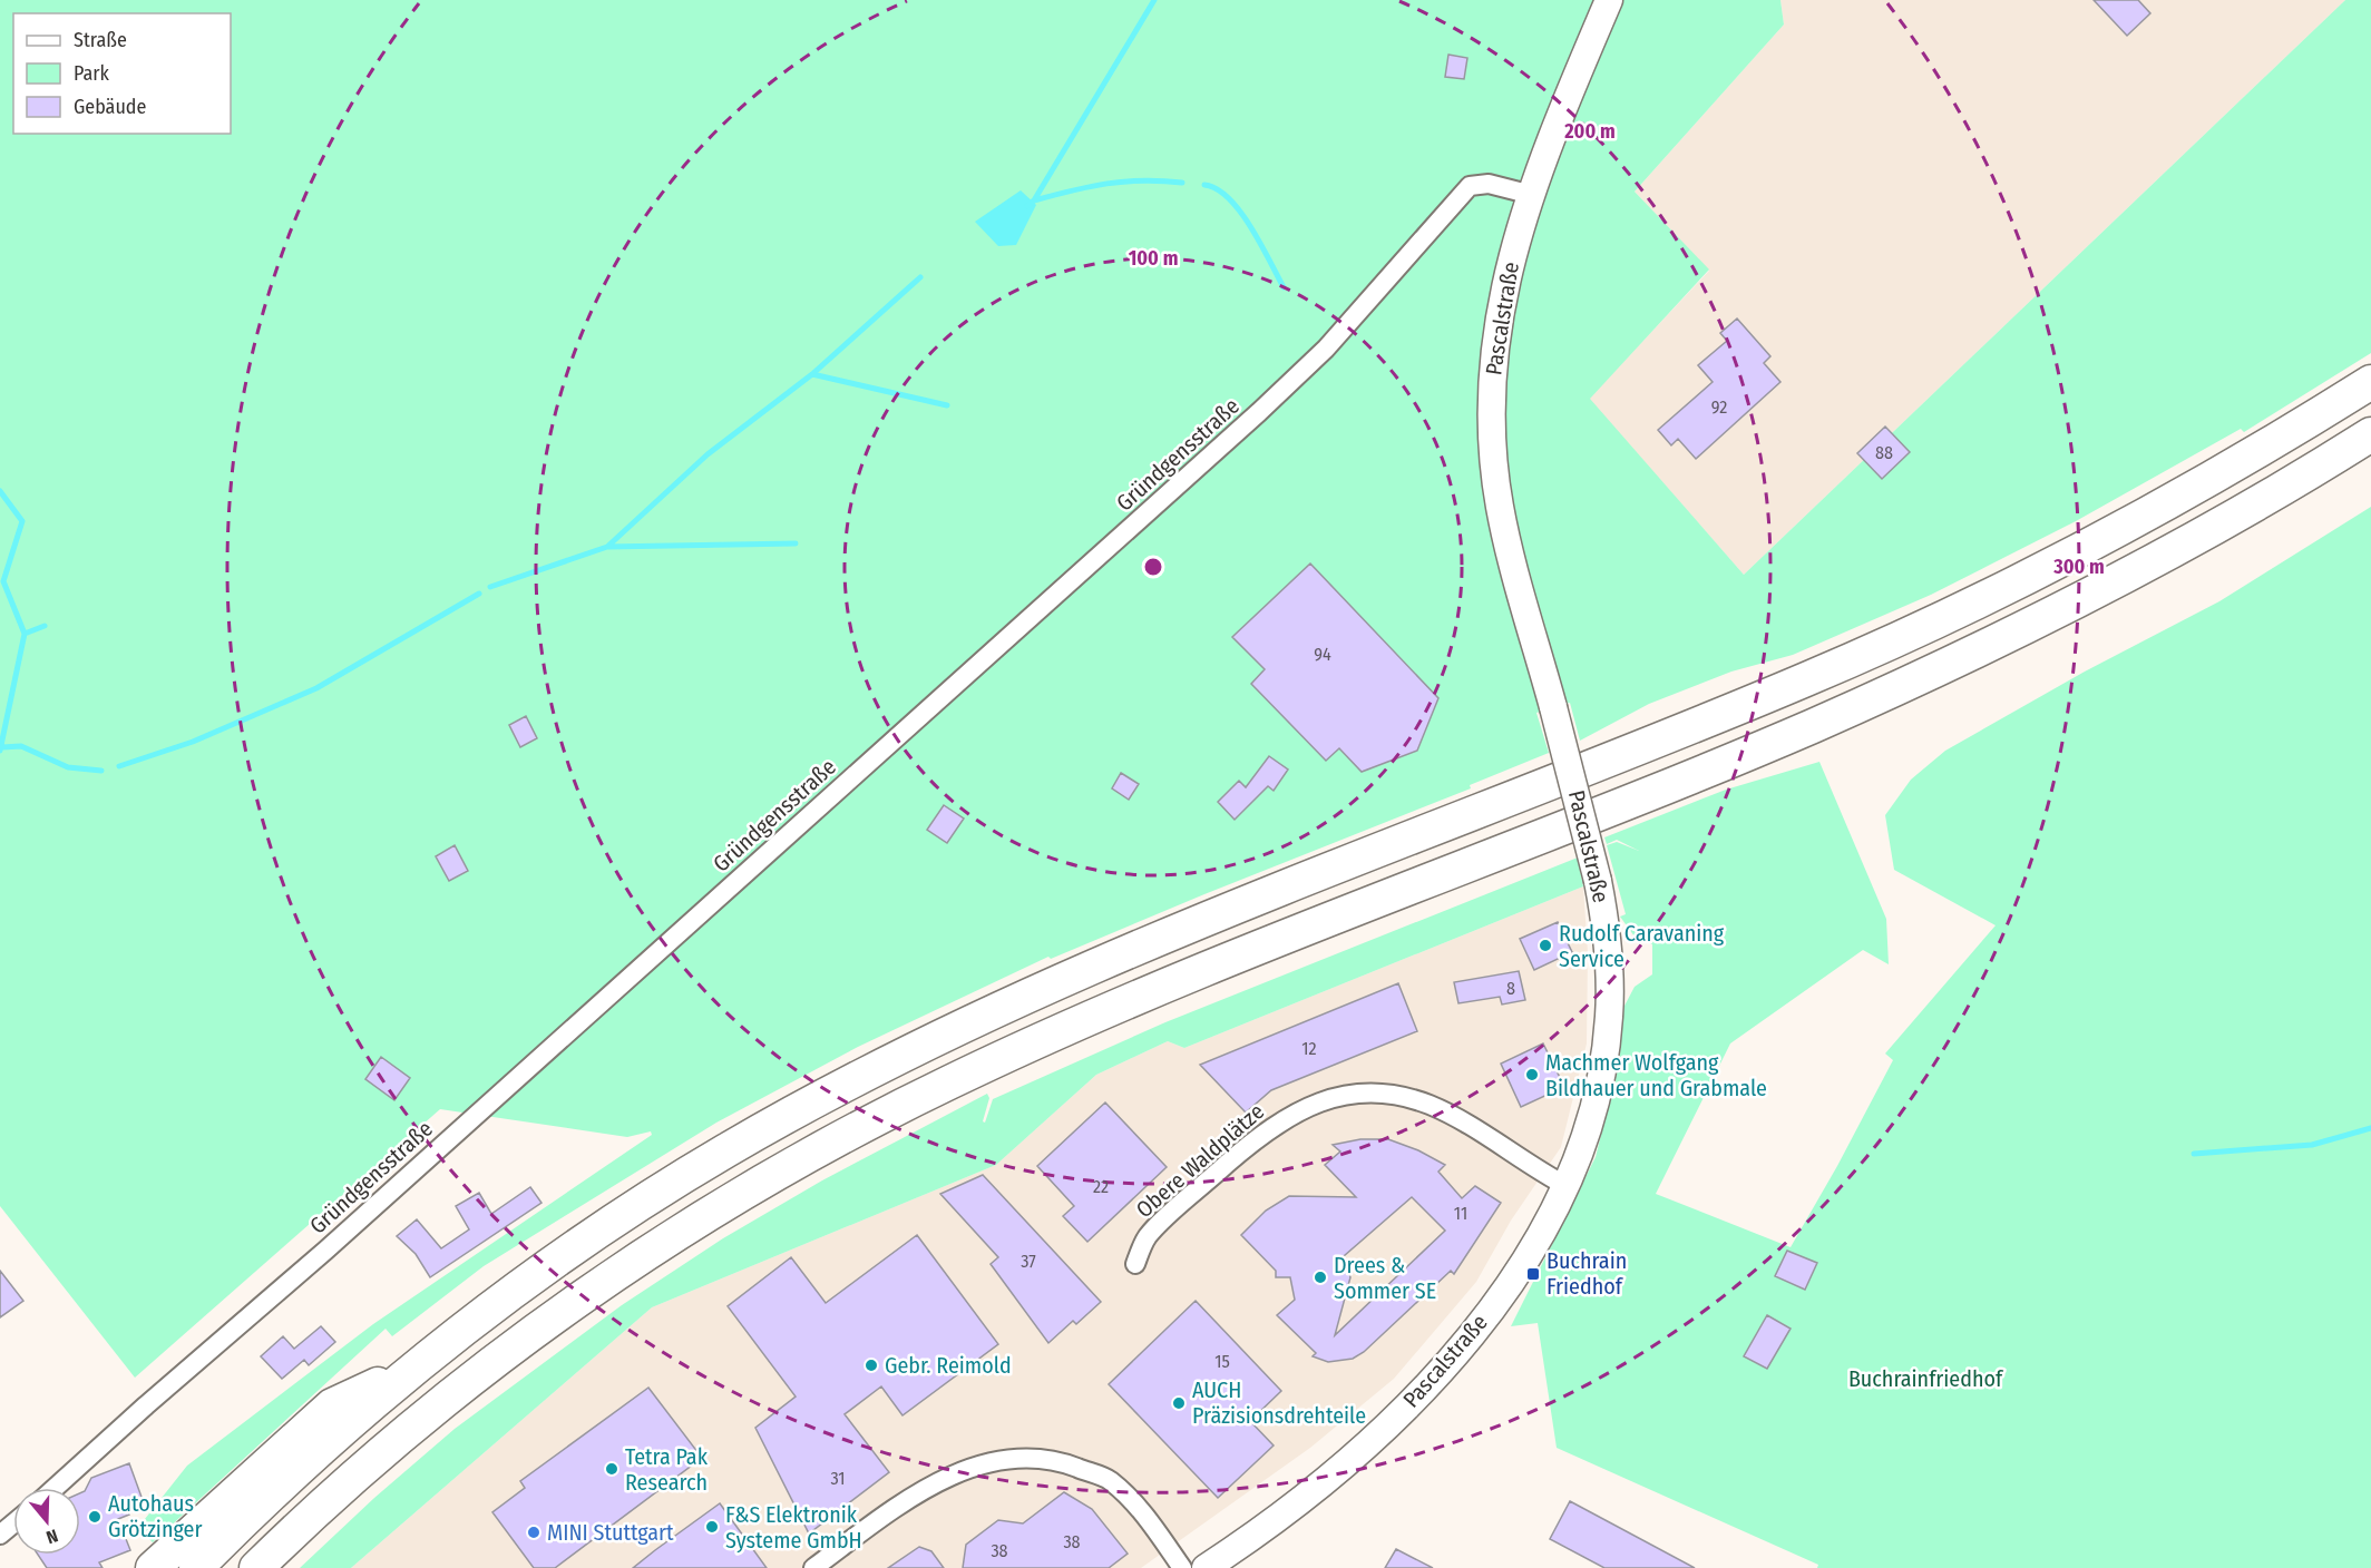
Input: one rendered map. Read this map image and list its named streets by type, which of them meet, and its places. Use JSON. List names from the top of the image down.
{
  "streets": {
    "street": ["Pascalstraße", "Gründgensstraße", "Obere Waldplätze"]
  },
  "crossings": [
    ["Pascalstraße", "Gründgensstraße"],
    ["Pascalstraße", "Obere Waldplätze"]
  ],
  "parks": ["Buchrainfriedhof"],
  "places": {
    "other": [
      "Rudolf Caravaning Service",
      "Machmer Wolfgang Bildhauer und Grabmale",
      "Drees & Sommer SE",
      "Gebr. Reimold",
      "AUCH Präzisionsdrehteile",
      "Tetra Pak Research",
      "Autohaus Grötzinger",
      "F&S Elektronik Systeme GmbH",
      "MINI Stuttgart"
    ],
    "transit": ["Buchrain Friedhof"]
  },
  "house_numbers": [
    "92",
    "88",
    "94",
    "8",
    "12",
    "22",
    "11",
    "37",
    "15",
    "31",
    "38",
    "38"
  ],
  "legend": ["Straße", "Park", "Gebäude"],
  "north": "bottom",
  "rings": ["200 m", "100 m", "300 m"]
}
